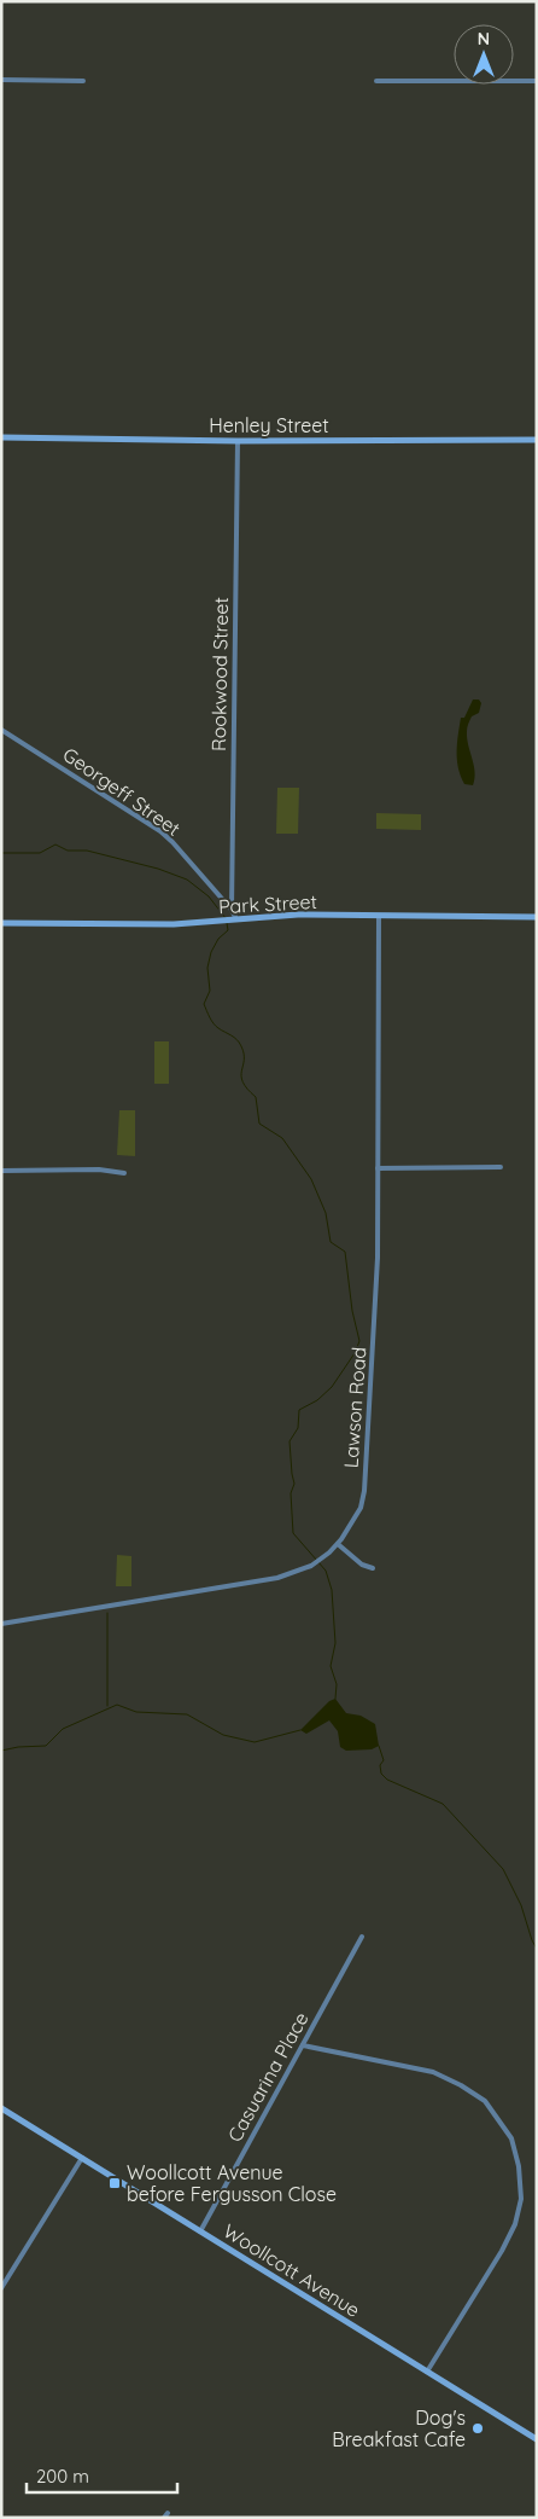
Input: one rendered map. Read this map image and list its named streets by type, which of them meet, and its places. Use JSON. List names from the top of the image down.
{
  "streets": {
    "street": [
      "Henley Street",
      "Rookwood Street",
      "Georgeff Street",
      "Park Street",
      "Lawson Road",
      "Casuarina Place",
      "Woollcott Avenue"
    ]
  },
  "crossings": [
    ["Henley Street", "Rookwood Street"],
    ["Rookwood Street", "Georgeff Street"],
    ["Georgeff Street", "Park Street"],
    ["Park Street", "Lawson Road"],
    ["Casuarina Place", "Woollcott Avenue"]
  ],
  "places": {
    "transit": ["Woollcott Avenue before Fergusson Close"],
    "other": ["Dog's Breakfast Cafe"]
  },
  "scale_bar": "200 m",
  "north": "top"
}
